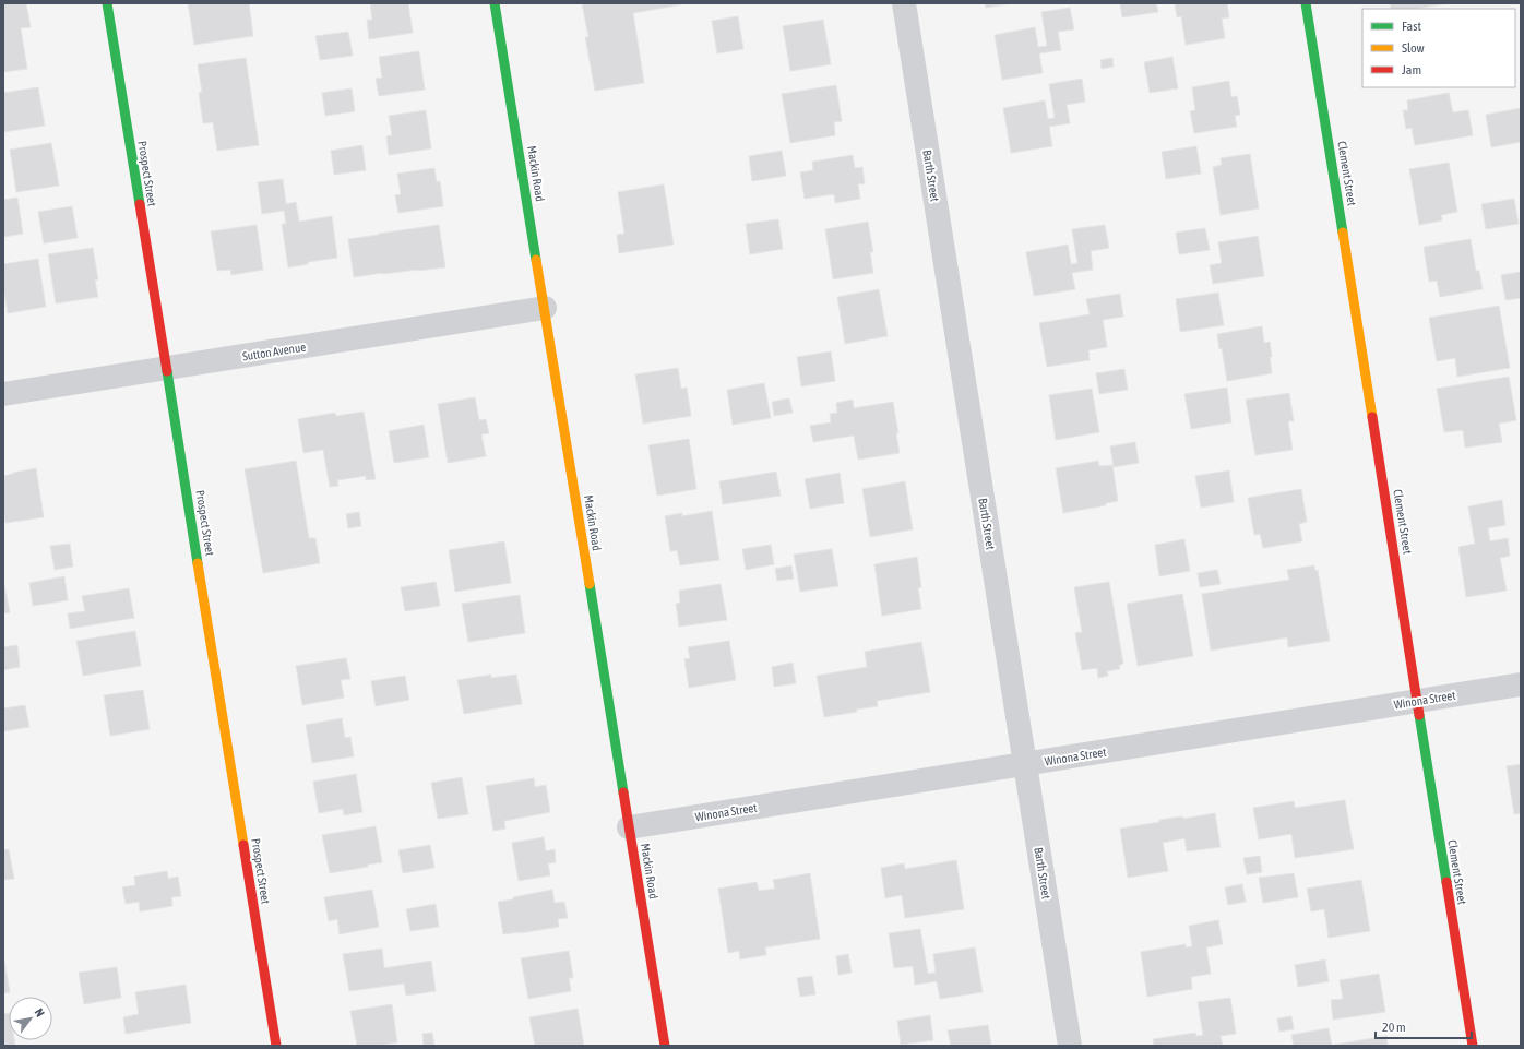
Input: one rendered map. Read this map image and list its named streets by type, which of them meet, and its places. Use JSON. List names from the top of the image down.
{
  "streets": {
    "street": [
      "Prospect Street",
      "Mackin Road",
      "Clement Street",
      "Barth Street",
      "Sutton Avenue",
      "Winona Street"
    ]
  },
  "crossings": [
    ["Prospect Street", "Sutton Avenue"],
    ["Mackin Road", "Sutton Avenue"],
    ["Mackin Road", "Winona Street"],
    ["Clement Street", "Winona Street"],
    ["Barth Street", "Winona Street"]
  ],
  "legend": ["Fast", "Slow", "Jam"],
  "scale_bar": "20 m",
  "north": "top right"
}
